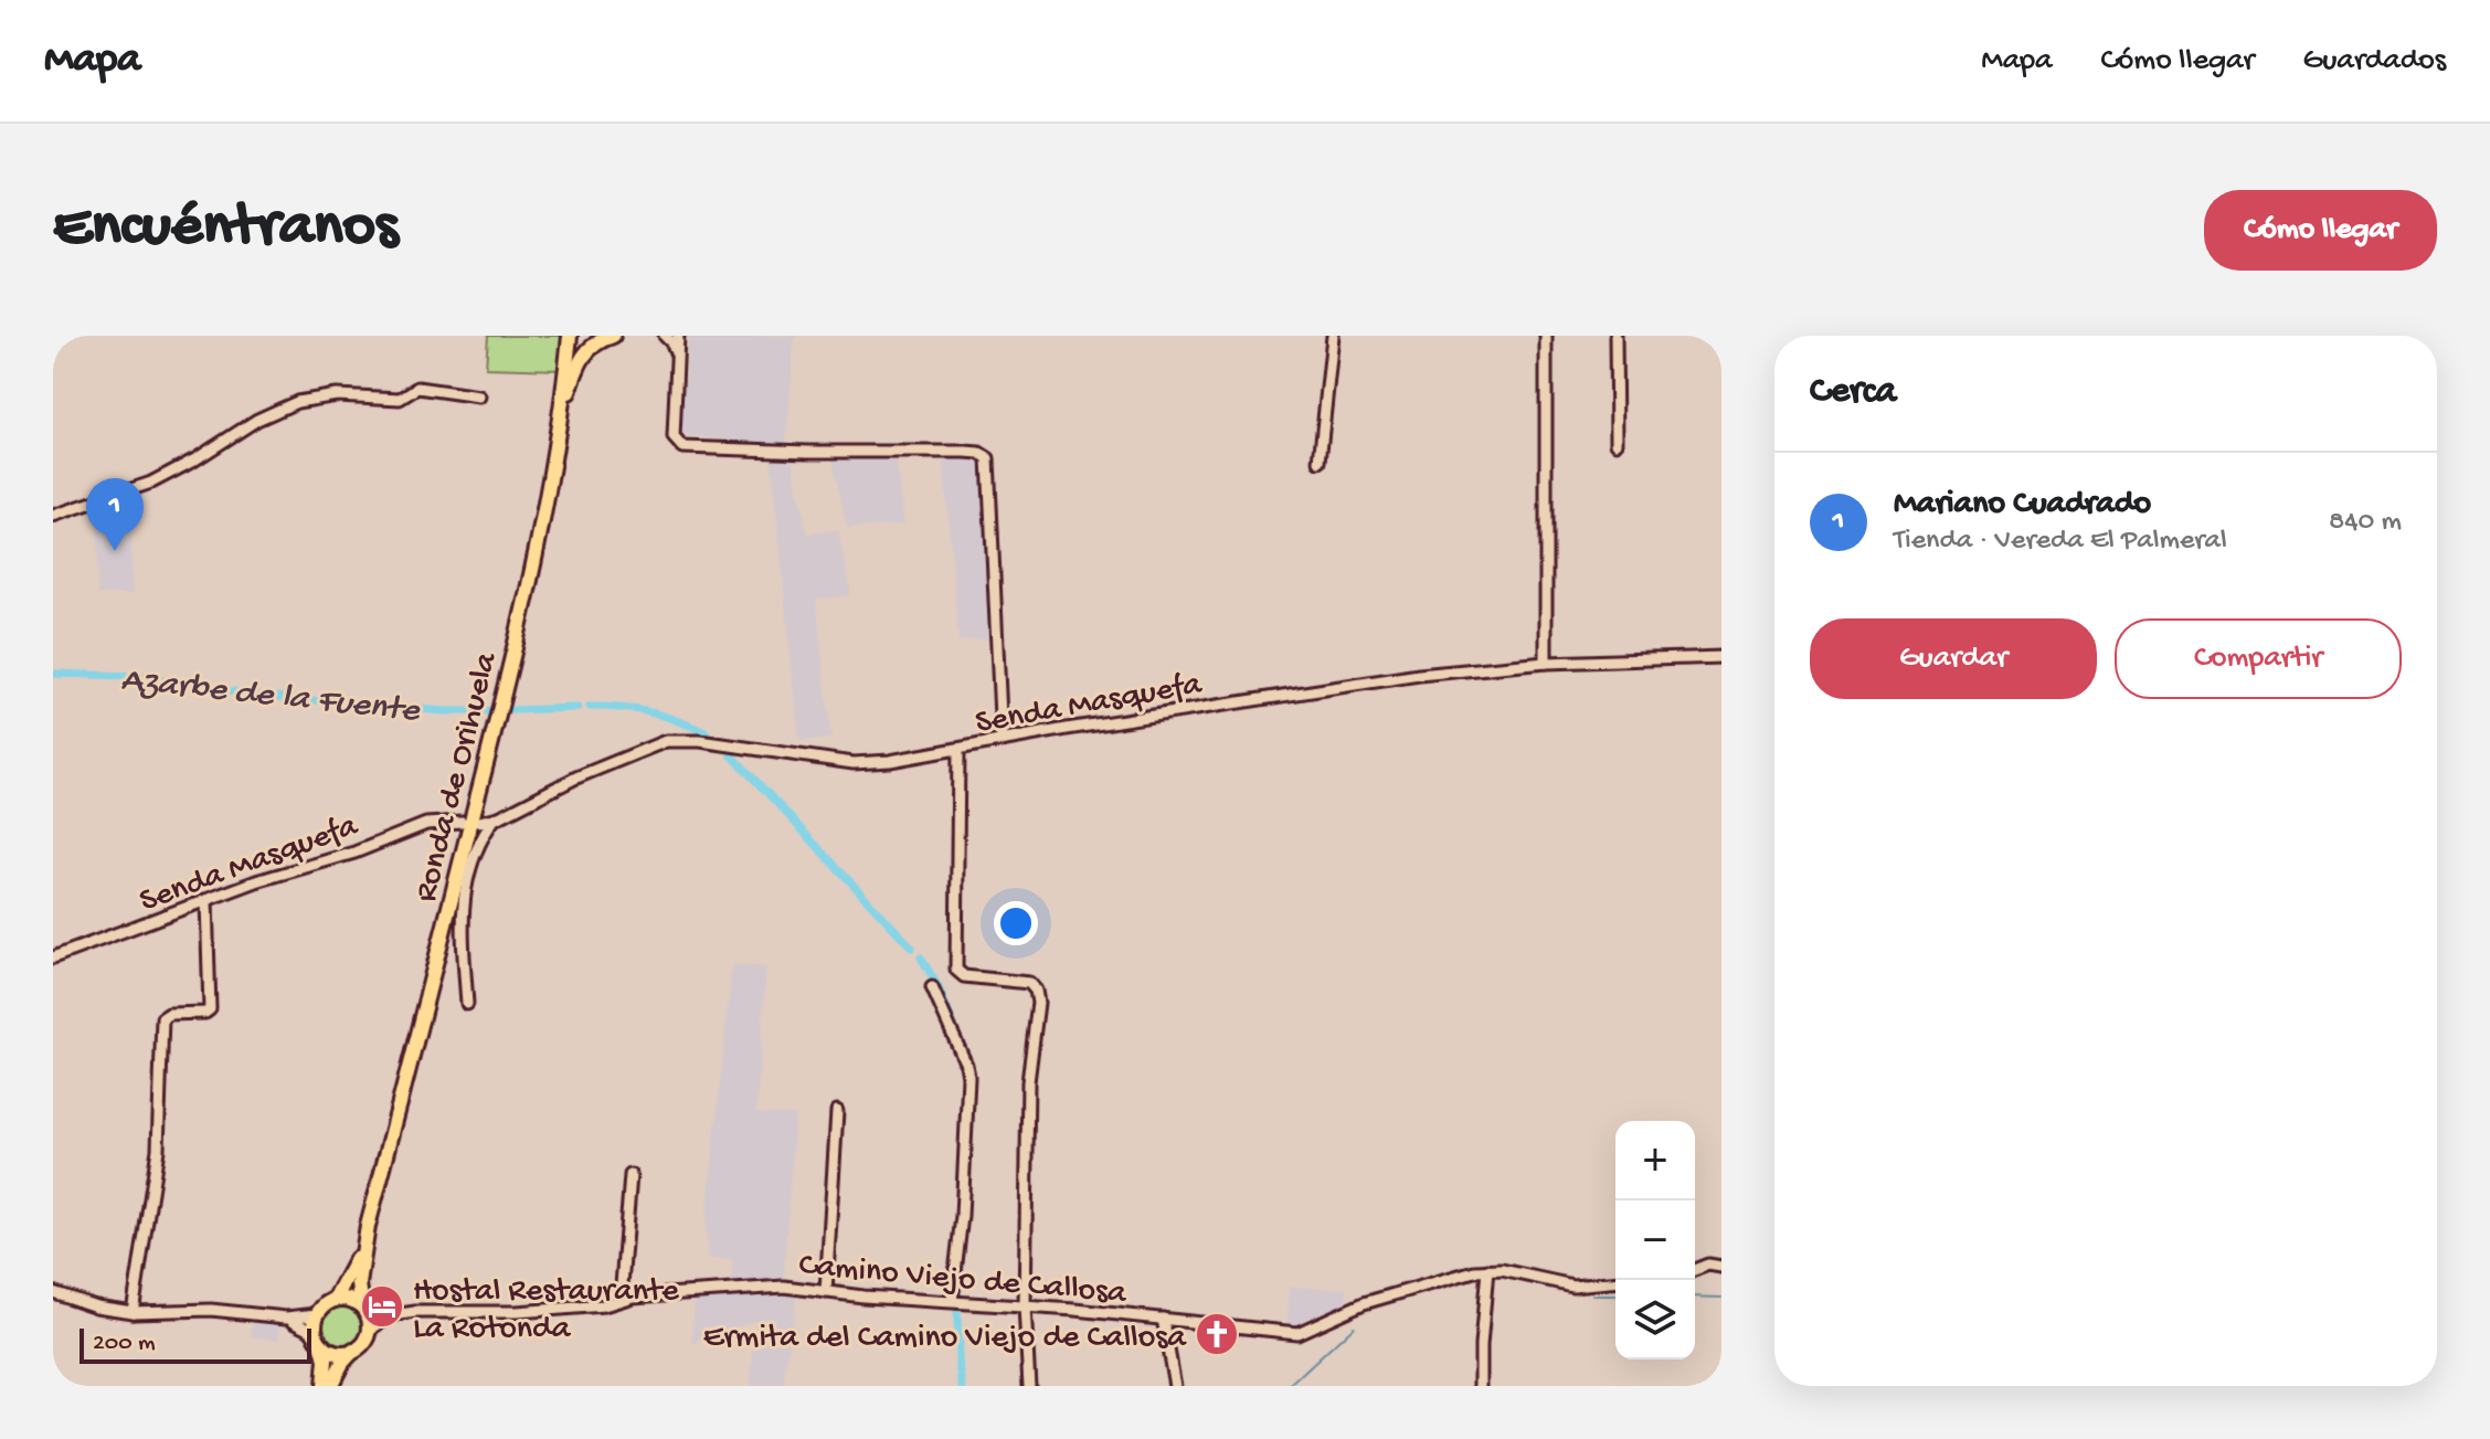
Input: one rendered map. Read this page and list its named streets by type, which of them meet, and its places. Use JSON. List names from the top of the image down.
{
  "streets": {
    "main road": ["Ronda de Orihuela"],
    "street": ["Senda Masquefa", "Camino Viejo de Callosa"]
  },
  "crossings": [
    ["Ronda de Orihuela", "Camino Viejo de Callosa"]
  ],
  "water": ["Azarbe de la Fuente"],
  "places": {
    "hotel": ["Hostal Restaurante La Rotonda"],
    "church": ["Ermita del Camino Viejo de Callosa"]
  },
  "scale_bar": "200 m",
  "page": {
    "header": "Mapa",
    "nav": ["Mapa", "Cómo llegar", "Guardados"],
    "buttons": [
      "Cómo llegar",
      ["Guardar", "Compartir"]
    ],
    "title": "Encuéntranos",
    "heading": "Cerca",
    "list": [
      {
        "mark": "1",
        "name": "Mariano Cuadrado",
        "note": "Tienda · Vereda El Palmeral",
        "value": "840 m"
      }
    ],
    "pins": "1",
    "map_buttons": ["+", "−"],
    "scale": "200 m"
  }
}
